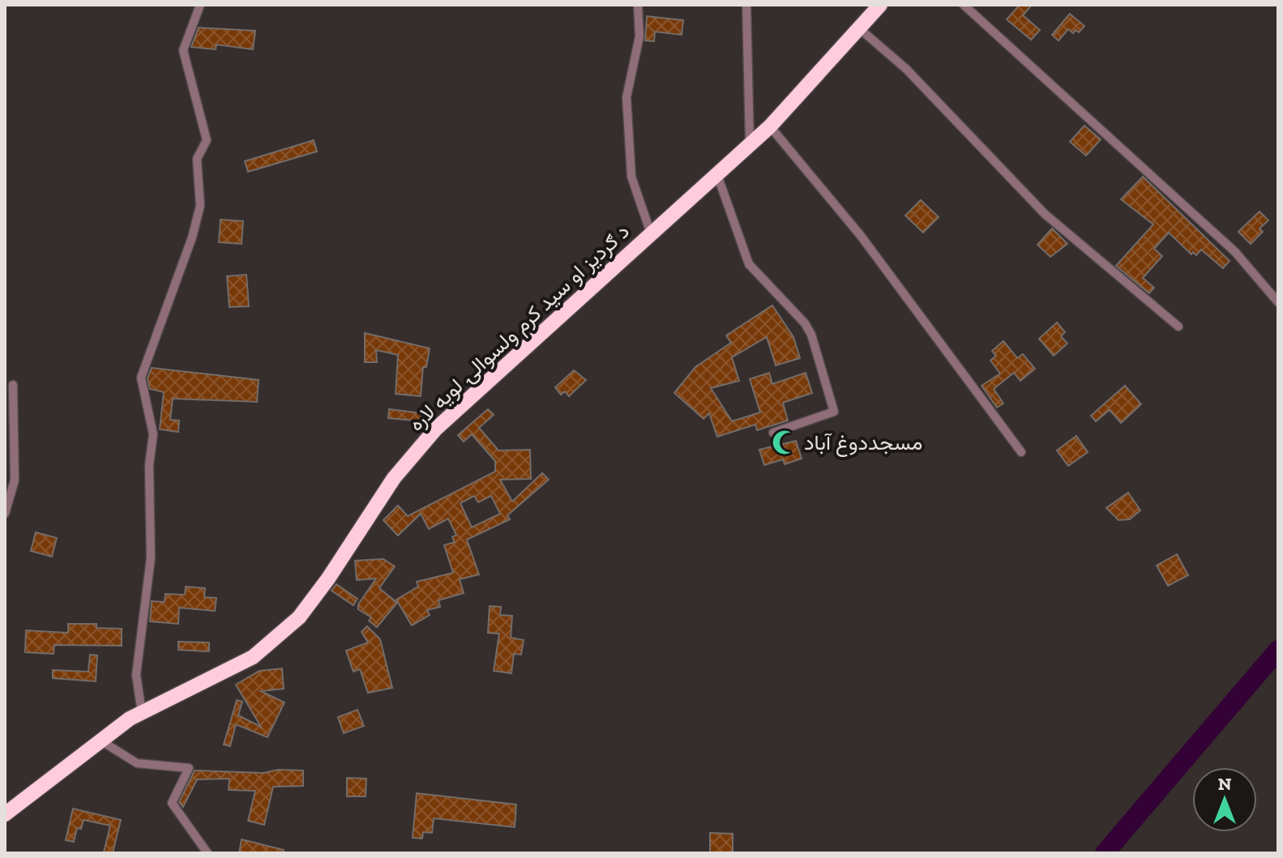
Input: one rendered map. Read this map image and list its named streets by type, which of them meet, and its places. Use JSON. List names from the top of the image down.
{
  "streets": {
    "highway": ["د ګردیز او سید کرم ولسوالۍ لویه لاره"]
  },
  "places": {
    "mosque": ["مسجددوغ آباد"]
  },
  "north": "top"
}
